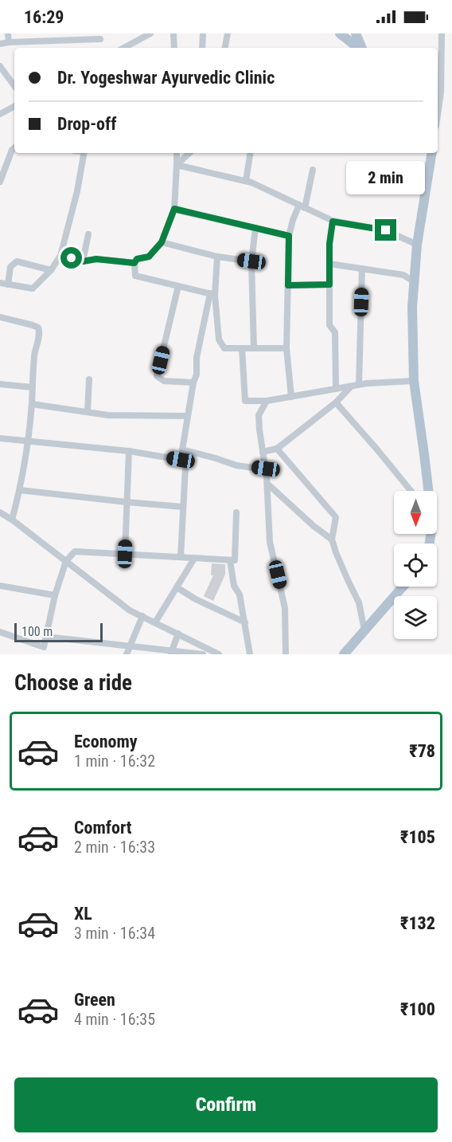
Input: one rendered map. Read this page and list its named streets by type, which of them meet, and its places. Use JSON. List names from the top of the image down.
{
  "scale_bar": "100 m",
  "north": "bottom",
  "page": {
    "status": "16:29",
    "banner": ["Dr. Yogeshwar Ayurvedic Clinic", "Drop-off"],
    "bubble": "2 min",
    "scale": "100 m",
    "heading": "Choose a ride",
    "list": [
      {
        "name": "Economy",
        "note": "1 min · 16:32",
        "value": "₹78"
      },
      {
        "name": "Comfort",
        "note": "2 min · 16:33",
        "value": "₹105"
      },
      {
        "name": "XL",
        "note": "3 min · 16:34",
        "value": "₹132"
      },
      {
        "name": "Green",
        "note": "4 min · 16:35",
        "value": "₹100"
      }
    ],
    "buttons": "Confirm"
  }
}
